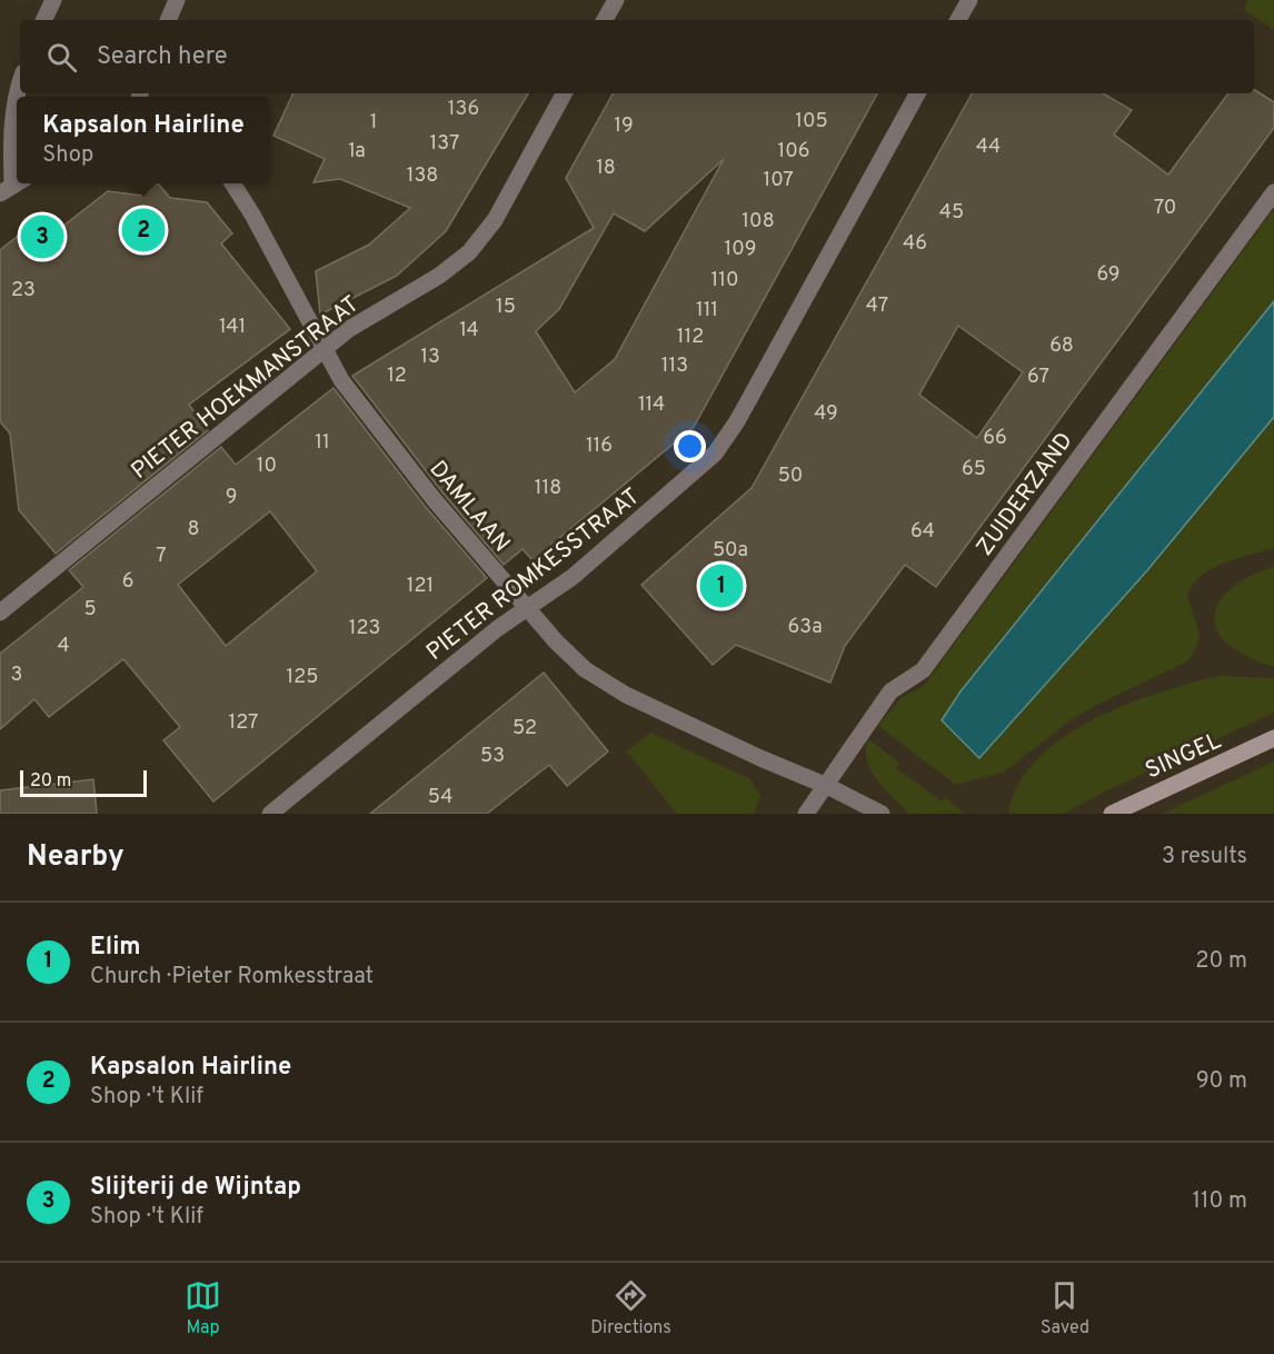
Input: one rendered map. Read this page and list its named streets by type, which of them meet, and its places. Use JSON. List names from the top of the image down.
{
  "streets": {
    "main road": ["SINGEL"],
    "street": [
      "PIETER HOEKMANSTRAAT",
      "ZUIDERZAND",
      "DAMLAAN",
      "PIETER ROMKESSTRAAT"
    ]
  },
  "crossings": [
    ["PIETER HOEKMANSTRAAT", "DAMLAAN"],
    ["ZUIDERZAND", "DAMLAAN"],
    ["DAMLAAN", "PIETER ROMKESSTRAAT"]
  ],
  "house_numbers": [
    "136",
    "105",
    "1",
    "19",
    "137",
    "44",
    "1a",
    "106",
    "18",
    "138",
    "107",
    "70",
    "45",
    "108",
    "46",
    "109",
    "69",
    "110",
    "23",
    "47",
    "15",
    "111",
    "141",
    "14",
    "112",
    "68",
    "13",
    "113",
    "12",
    "67",
    "114",
    "49",
    "66",
    "11",
    "116",
    "10",
    "65",
    "50",
    "118",
    "9",
    "8",
    "64",
    "50a",
    "7",
    "6",
    "121",
    "5",
    "63a",
    "123",
    "4",
    "3",
    "125",
    "127",
    "52",
    "53",
    "54"
  ],
  "scale_bar": "20 m",
  "page": {
    "search": "Search here",
    "popup": ["Kapsalon Hairline", "Shop"],
    "pins": ["2", "3", "1"],
    "scale": "20 m",
    "heading": ["Nearby", "3 results"],
    "list": [
      {
        "mark": "1",
        "name": "Elim",
        "note": "Church · Pieter Romkesstraat",
        "value": "20 m"
      },
      {
        "mark": "2",
        "name": "Kapsalon Hairline",
        "note": "Shop · 't Klif",
        "value": "90 m"
      },
      {
        "mark": "3",
        "name": "Slijterij de Wijntap",
        "note": "Shop · 't Klif",
        "value": "110 m"
      }
    ],
    "nav": ["Map", "Directions", "Saved"]
  }
}
